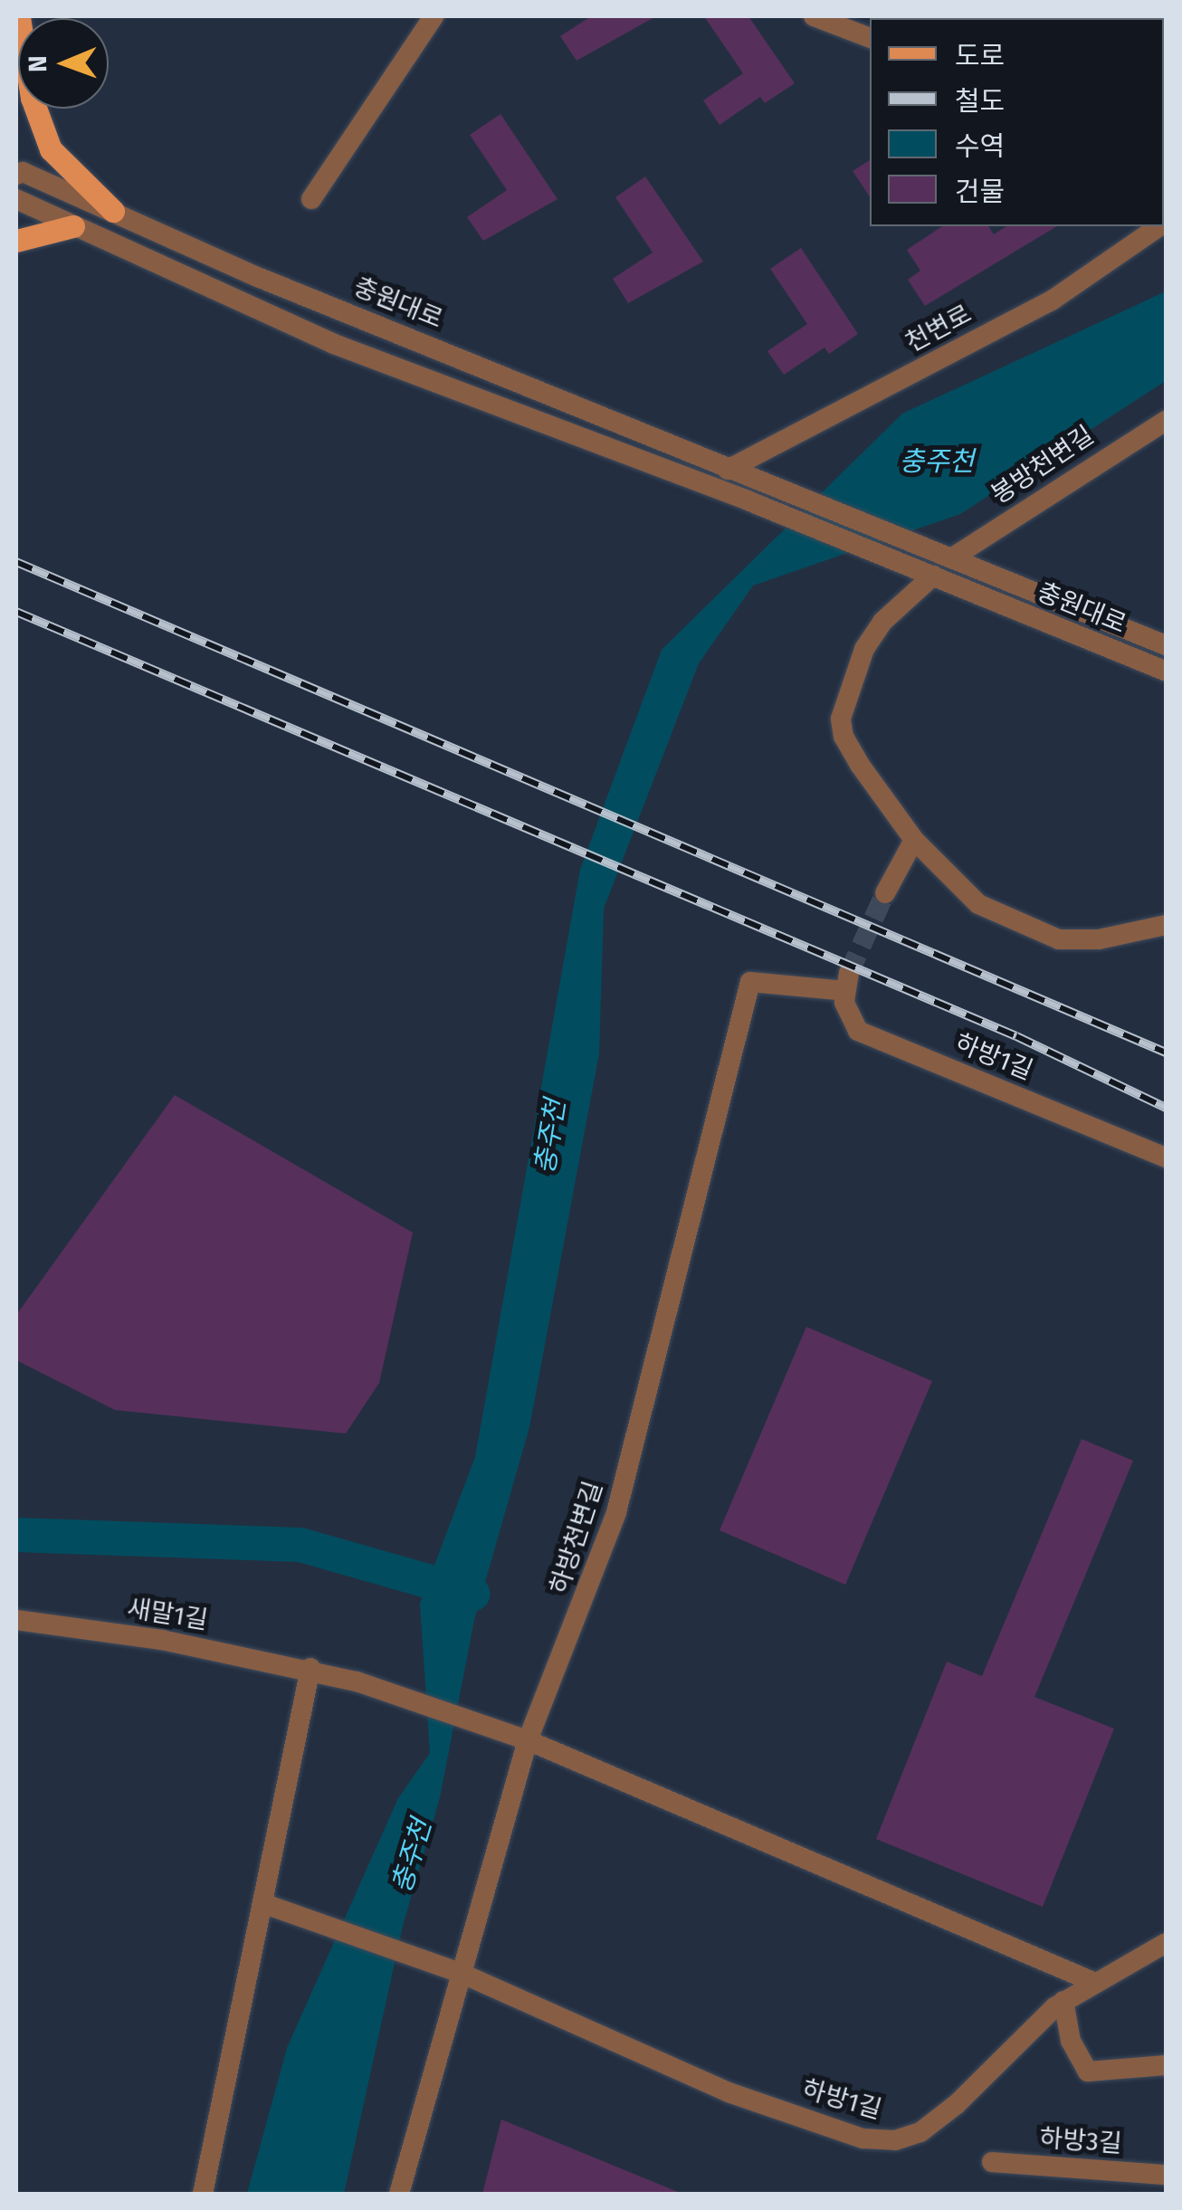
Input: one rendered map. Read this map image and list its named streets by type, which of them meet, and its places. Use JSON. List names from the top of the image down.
{
  "streets": {
    "street": [
      "충원대로",
      "천변로",
      "봉방천변길",
      "하방1길",
      "하방천변길",
      "새말1길",
      "하방3길"
    ]
  },
  "crossings": [
    ["충원대로", "천변로"],
    ["충원대로", "봉방천변길"],
    ["하방1길", "하방천변길"],
    ["하방1길", "새말1길"],
    ["하방천변길", "새말1길"]
  ],
  "water": ["충주천"],
  "legend": [
    "도로",
    "철도",
    "수역",
    "건물"
  ],
  "north": "left"
}
